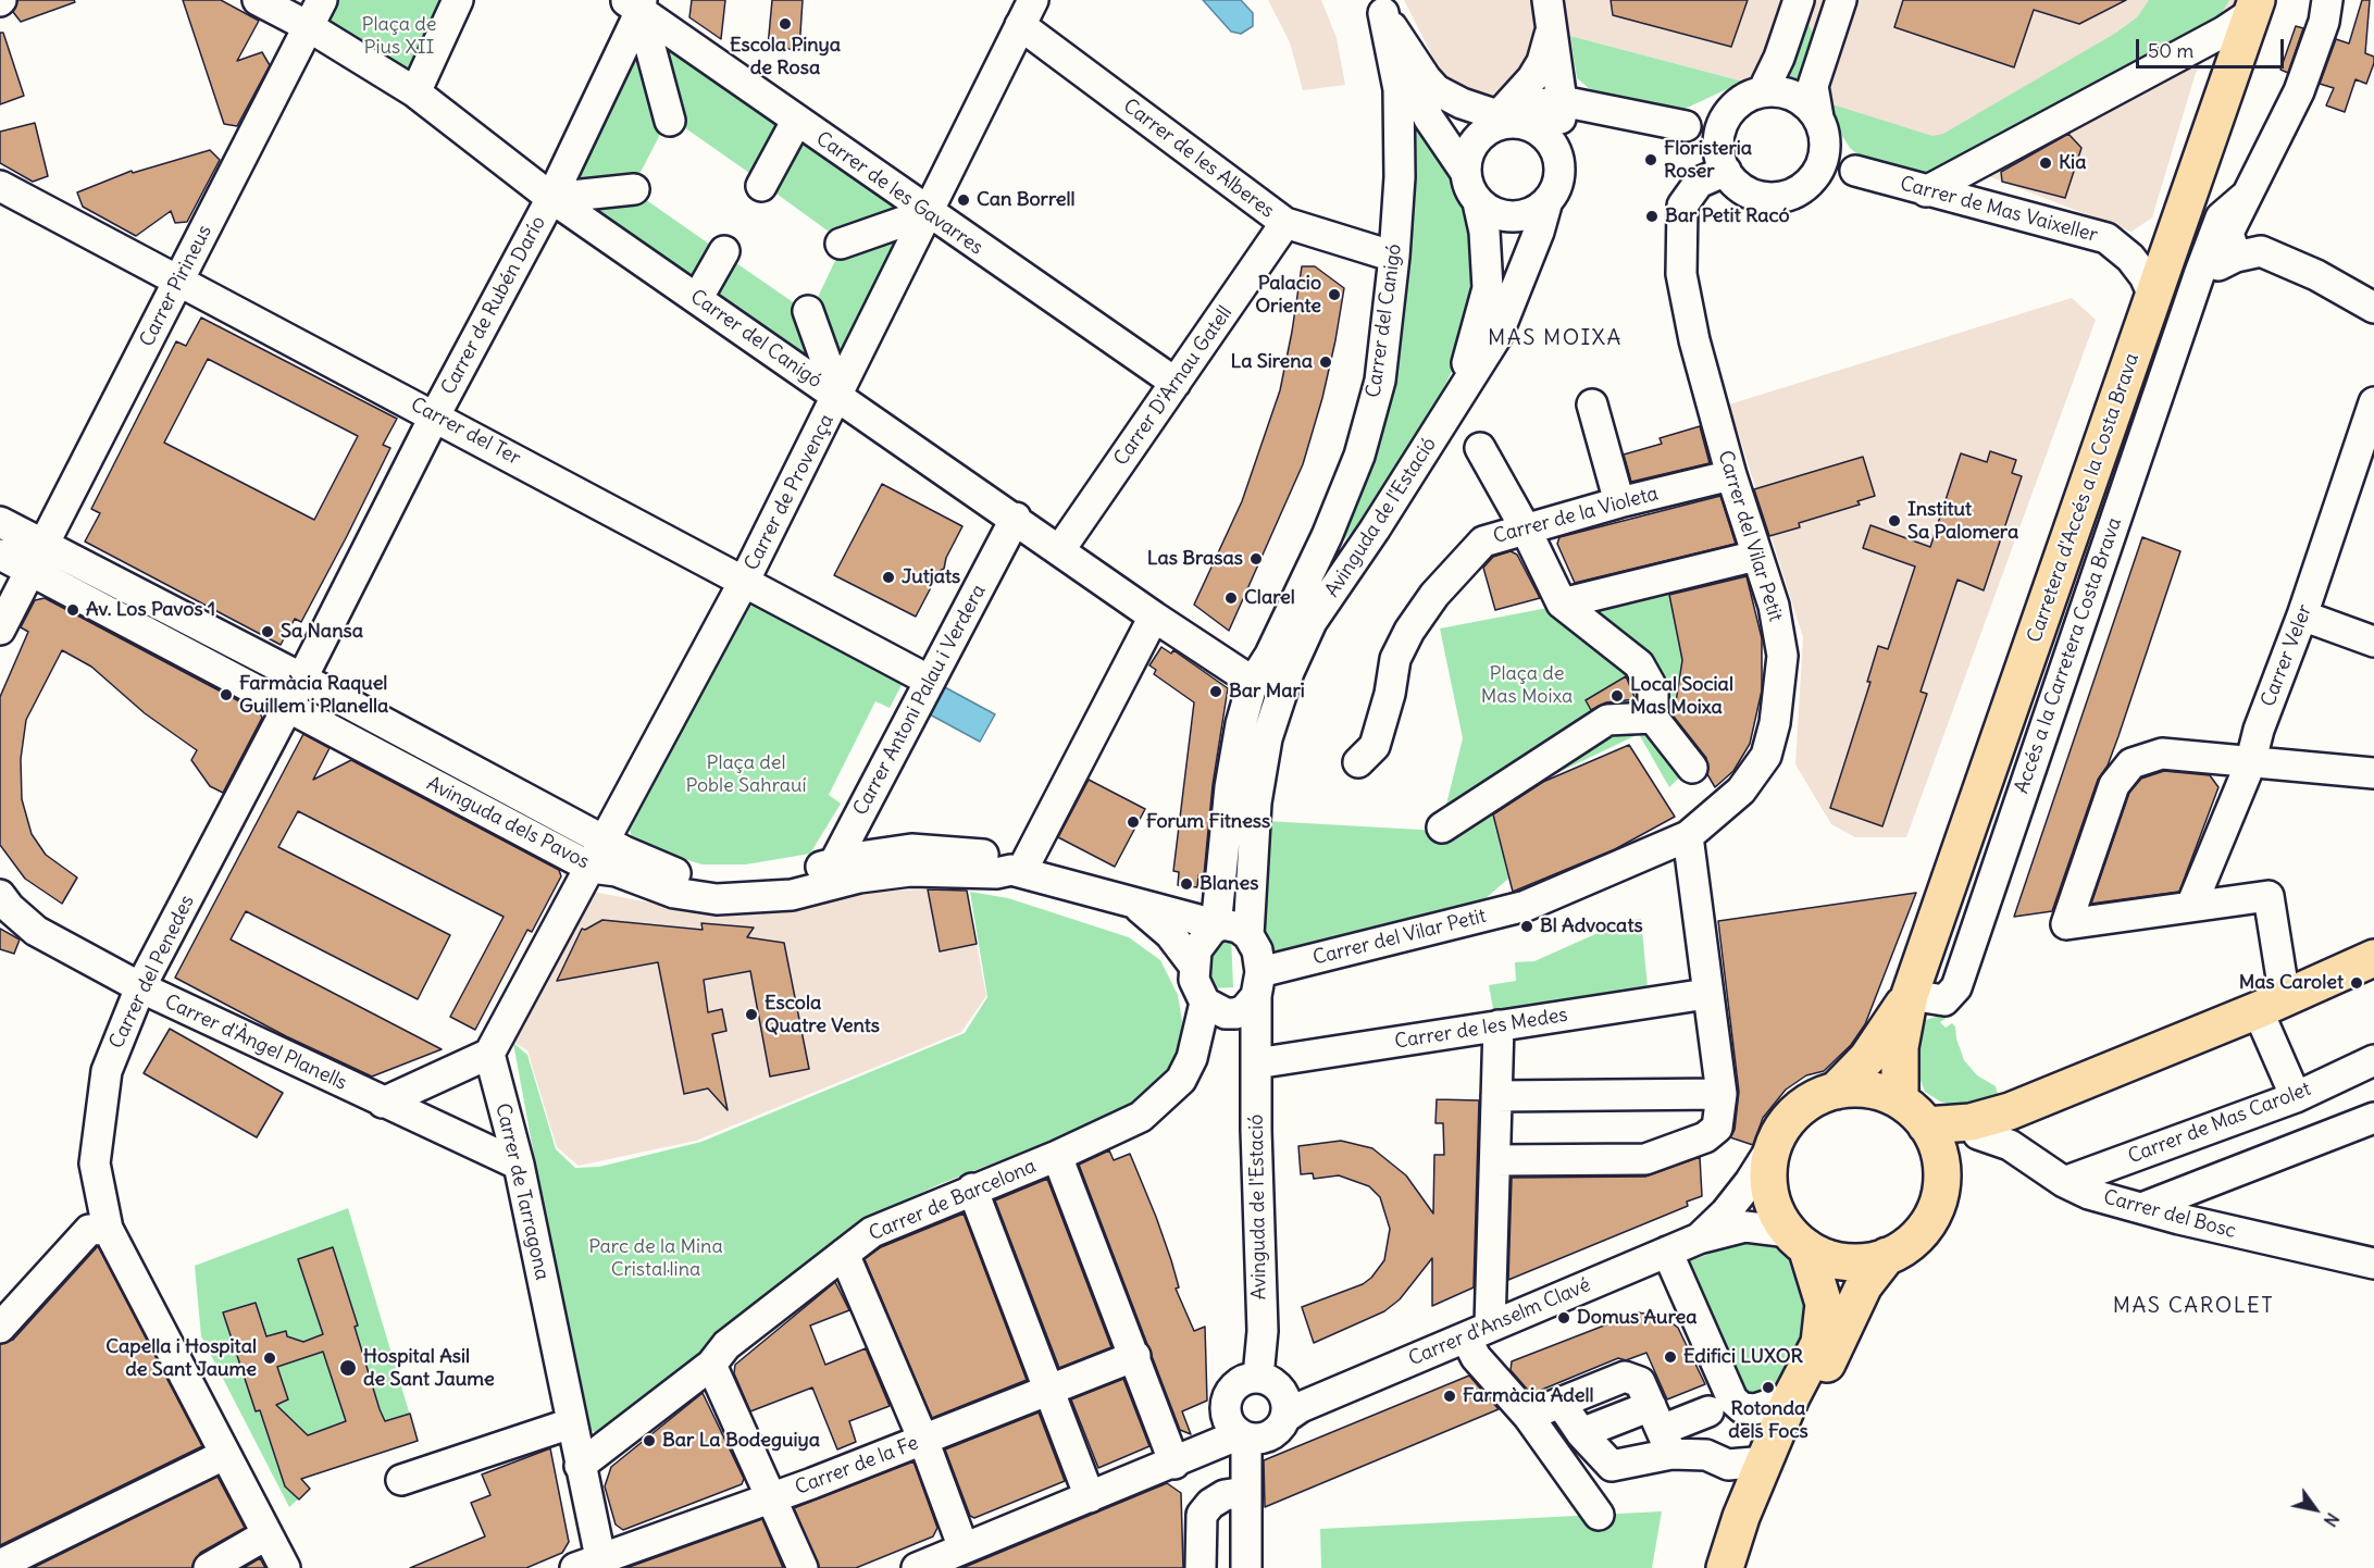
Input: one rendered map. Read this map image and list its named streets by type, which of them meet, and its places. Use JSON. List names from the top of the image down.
{
  "streets": {
    "main road": ["Carretera d'Accés a la Costa Brava"],
    "street": [
      "Carrer de les Alberes",
      "Carrer de les Gavarres",
      "Carrer de Mas Vaixeller",
      "Carrer Pirineus",
      "Carrer de Rubén Darío",
      "Carrer del Canigó",
      "Carrer D'Arnau Gatell",
      "Carrer del Ter",
      "Carrer de Provença",
      "Carrer de la Violeta",
      "Avinguda de l'Estació",
      "Carrer del Vilar Petit",
      "Accés a la Carretera Costa Brava",
      "Carrer Veler",
      "Carrer Antoni Palau i Verdera",
      "Avinguda dels Pavos",
      "Carrer del Penedes",
      "Carrer de les Medes",
      "Carrer d'Àngel Planells",
      "Carrer de Mas Carolet",
      "Carrer de Tarragona",
      "Carrer de Barcelona",
      "Carrer del Bosc",
      "Carrer d'Anselm Clavé",
      "Carrer de la Fe"
    ]
  },
  "crossings": [
    ["Carrer de les Alberes", "Carrer del Canigó"],
    ["Carrer de les Alberes", "Carrer D'Arnau Gatell"],
    ["Carrer de les Alberes", "Carrer de Provença"],
    ["Carrer de les Gavarres", "Carrer de Rubén Darío"],
    ["Carrer de les Gavarres", "Carrer D'Arnau Gatell"],
    ["Carrer de les Gavarres", "Carrer de Provença"],
    ["Carrer de Mas Vaixeller", "Carretera d'Accés a la Costa Brava"],
    ["Carrer de Mas Vaixeller", "Carrer del Vilar Petit"],
    ["Carrer Pirineus", "Carrer del Canigó"],
    ["Carrer Pirineus", "Carrer del Ter"],
    ["Carrer Pirineus", "Avinguda dels Pavos"],
    ["Carrer de Rubén Darío", "Carrer del Canigó"],
    ["Carrer de Rubén Darío", "Carrer del Ter"],
    ["Carrer de Rubén Darío", "Avinguda dels Pavos"],
    ["Carrer del Canigó", "Carrer D'Arnau Gatell"],
    ["Carrer del Canigó", "Carrer de Provença"],
    ["Carrer del Canigó", "Avinguda de l'Estació"],
    ["Carrer del Canigó", "Carrer del Vilar Petit"],
    ["Carrer del Canigó", "Carrer Antoni Palau i Verdera"],
    ["Carrer del Canigó", "Avinguda dels Pavos"],
    ["Carrer del Canigó", "Carrer de Barcelona"],
    ["Carrer del Ter", "Carrer de Provença"],
    ["Carrer del Ter", "Carrer Antoni Palau i Verdera"],
    ["Carrer de Provença", "Avinguda dels Pavos"],
    ["Carretera d'Accés a la Costa Brava", "Accés a la Carretera Costa Brava"],
    ["Carretera d'Accés a la Costa Brava", "Carrer d'Anselm Clavé"],
    ["Carrer de la Violeta", "Carrer del Vilar Petit"],
    ["Avinguda de l'Estació", "Carrer del Vilar Petit"],
    ["Avinguda de l'Estació", "Avinguda dels Pavos"],
    ["Avinguda de l'Estació", "Carrer de les Medes"],
    ["Avinguda de l'Estació", "Carrer de Barcelona"],
    ["Avinguda de l'Estació", "Carrer d'Anselm Clavé"],
    ["Carrer del Vilar Petit", "Avinguda dels Pavos"],
    ["Carrer del Vilar Petit", "Carrer de Barcelona"],
    ["Carrer Antoni Palau i Verdera", "Avinguda dels Pavos"],
    ["Avinguda dels Pavos", "Carrer del Penedes"],
    ["Avinguda dels Pavos", "Carrer de Barcelona"],
    ["Carrer del Penedes", "Carrer d'Àngel Planells"],
    ["Carrer d'Àngel Planells", "Carrer de Tarragona"],
    ["Carrer de Mas Carolet", "Carrer del Bosc"],
    ["Carrer de Tarragona", "Carrer de Barcelona"],
    ["Carrer de Tarragona", "Carrer de la Fe"]
  ],
  "districts": ["MAS MOIXA", "MAS CAROLET"],
  "parks": [
    "Plaça de Pius XII",
    "Plaça de Mas Moixa",
    "Plaça del Poble Sahrauí",
    "Parc de la Mina Cristal·lina"
  ],
  "places": [
    "Escola Pinya de Rosa",
    "Floristeria Roser",
    "Kia",
    "Can Borrell",
    "Bar Petit Racó",
    "Palacio Oriente",
    "La Sirena",
    "Institut Sa Palomera",
    "Las Brasas",
    "Jutjats",
    "Clarel",
    "Av. Los Pavos 1",
    "Sa Nansa",
    "Bar Mari",
    "Farmàcia Raquel Guillem i Planella",
    "Local Social Mas Moixa",
    "Forum Fitness",
    "Blanes",
    "Bl Advocats",
    "Mas Carolet",
    "Escola Quatre Vents",
    "Domus Aurea",
    "Edifici LUXOR",
    "Capella i Hospital de Sant Jaume",
    "Hospital Asil de Sant Jaume",
    "Rotonda dels Focs",
    "Farmàcia Adell",
    "Bar La Bodeguiya"
  ],
  "scale_bar": "50 m",
  "north": "bottom right"
}
